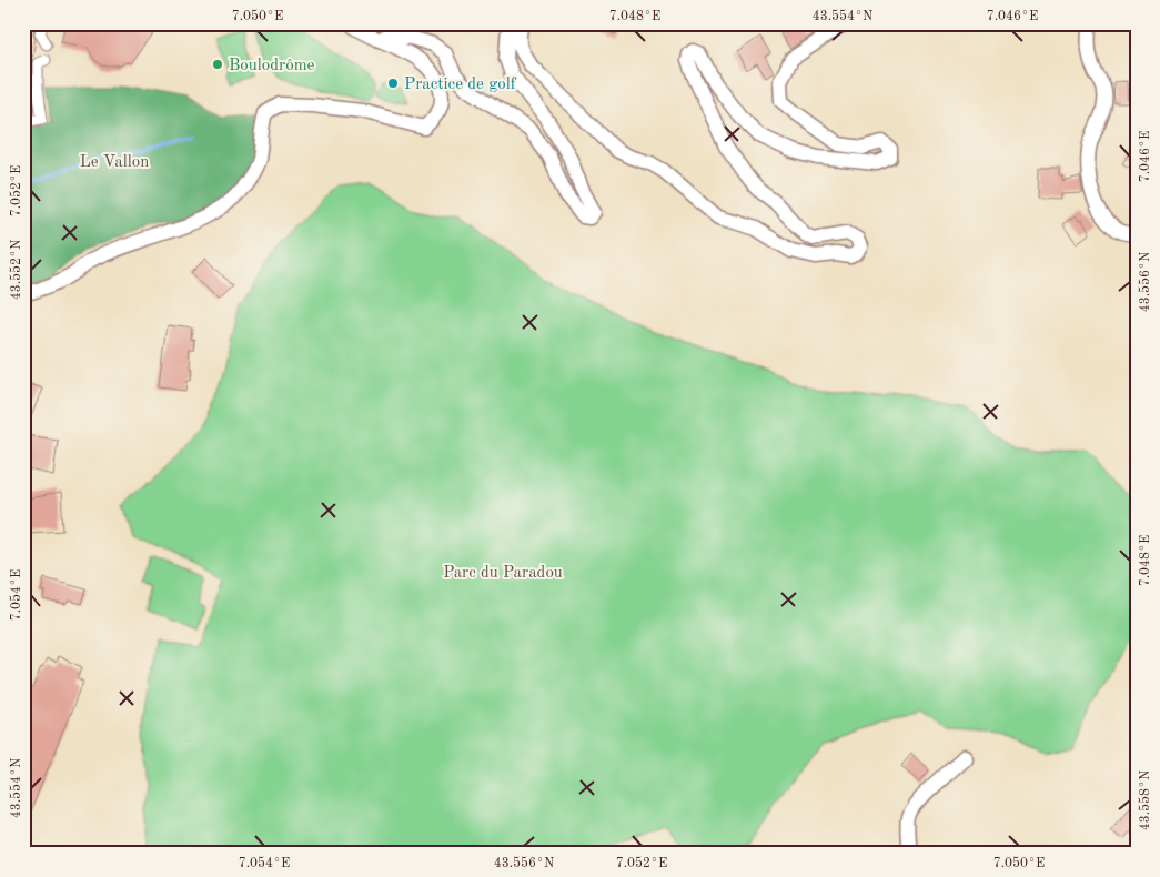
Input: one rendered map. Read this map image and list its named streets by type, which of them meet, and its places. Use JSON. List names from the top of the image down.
{
  "parks": ["Le Vallon", "Parc du Paradou"],
  "places": ["Boulodrôme", "Practice de golf"],
  "coordinates": [
    "7.050°E",
    "7.048°E",
    "43.554°N",
    "7.046°E",
    "7.052°E",
    "43.552°N",
    "43.556°N",
    "7.054°E",
    "43.558°N"
  ]
}
